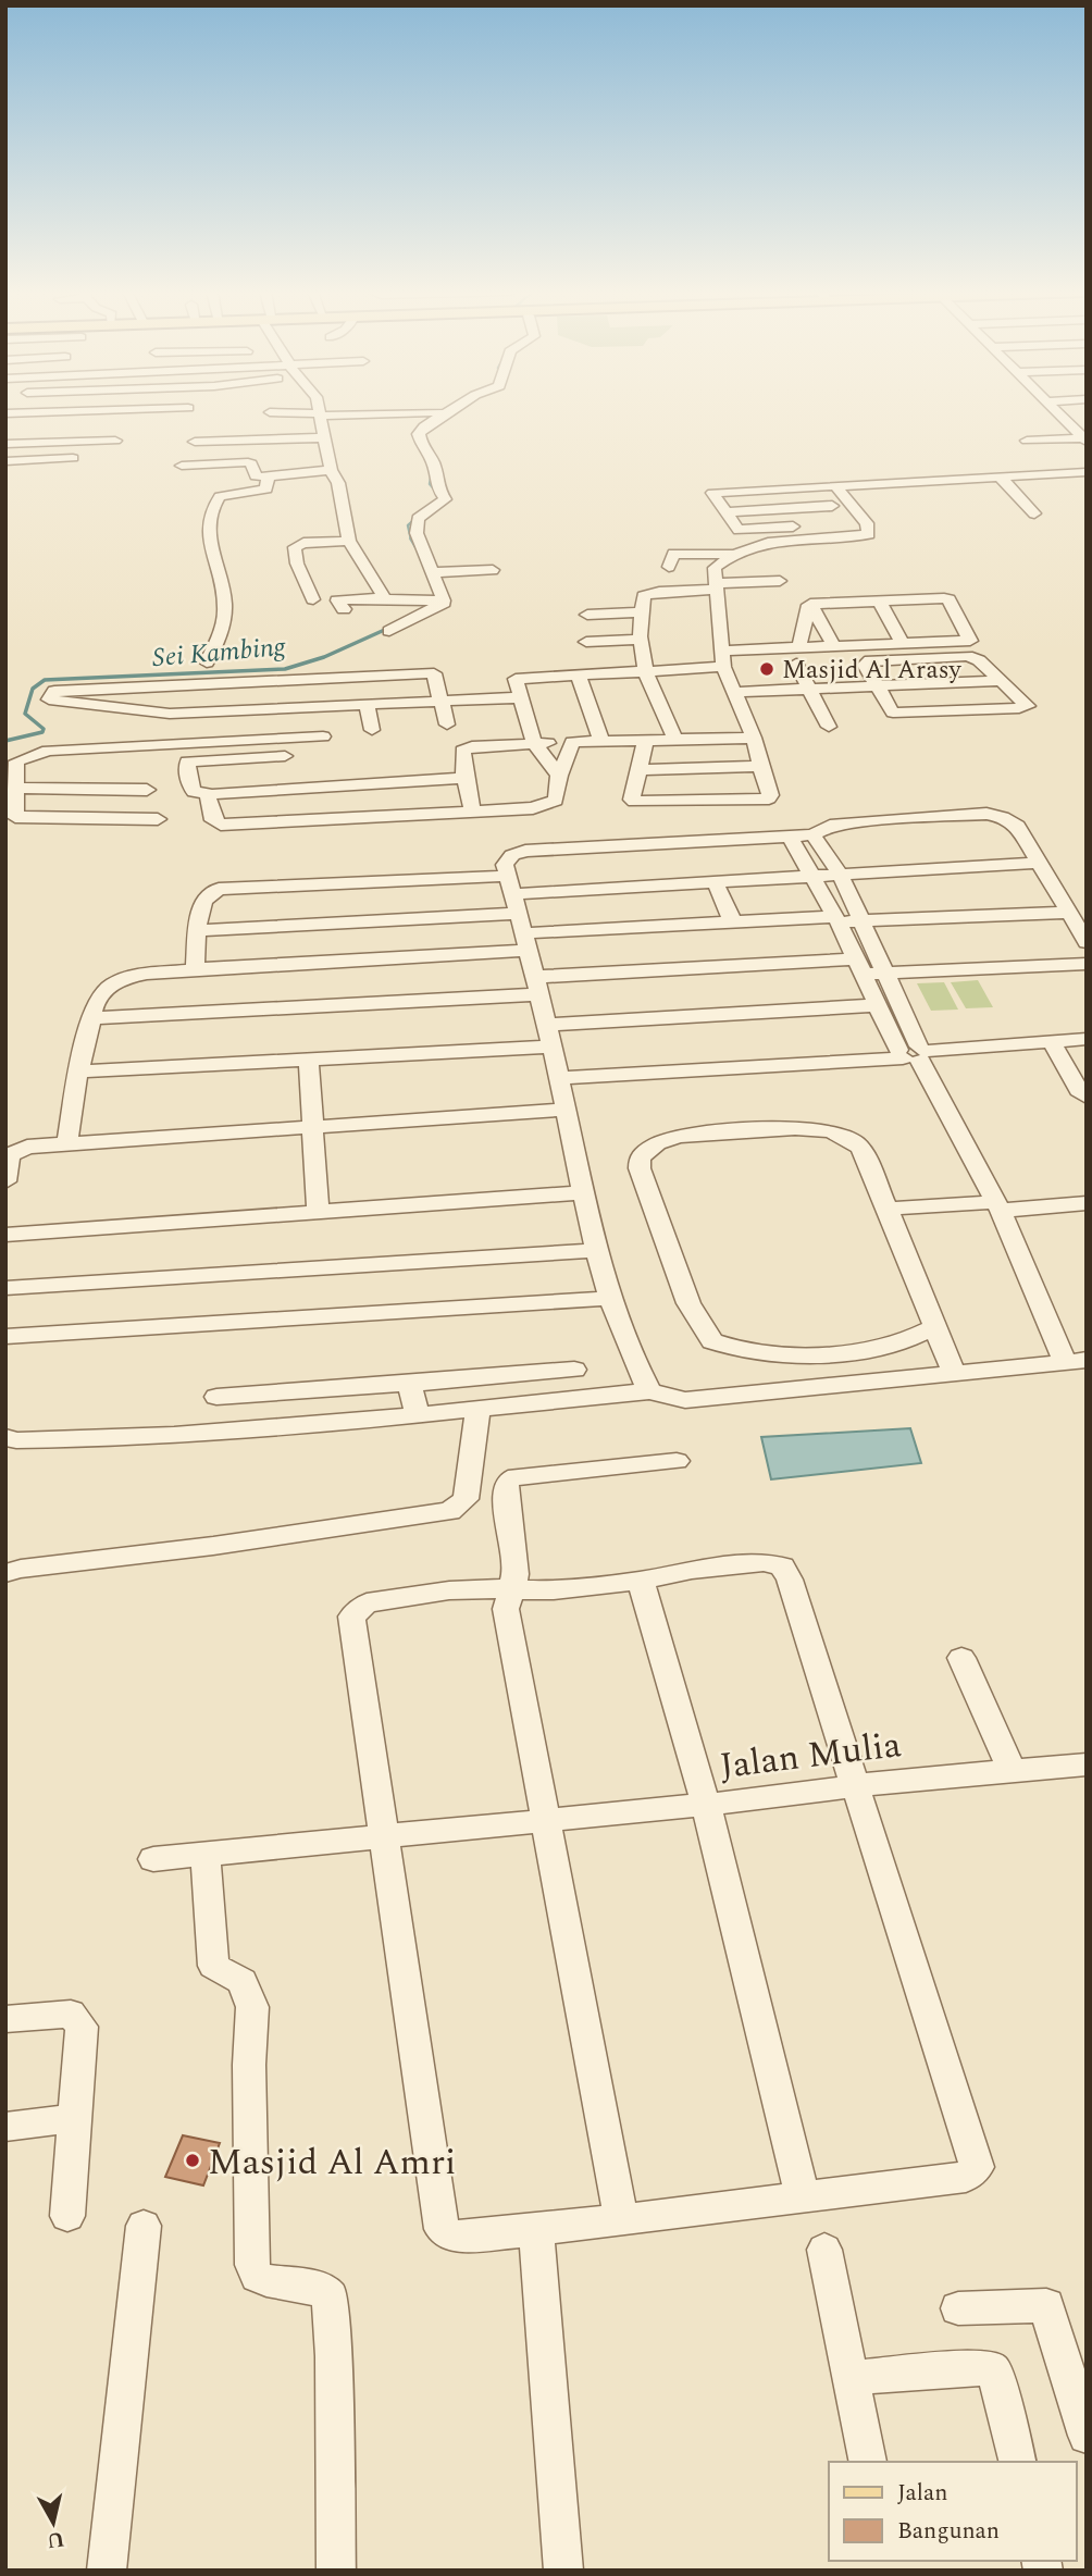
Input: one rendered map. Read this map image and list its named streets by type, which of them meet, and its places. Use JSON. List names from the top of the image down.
{
  "streets": {
    "street": ["Jalan Mulia"]
  },
  "water": ["Sei Kambing"],
  "places": ["Masjid Al Arasy", "Masjid Al Amri"],
  "legend": ["Jalan", "Bangunan"],
  "north": "bottom"
}
